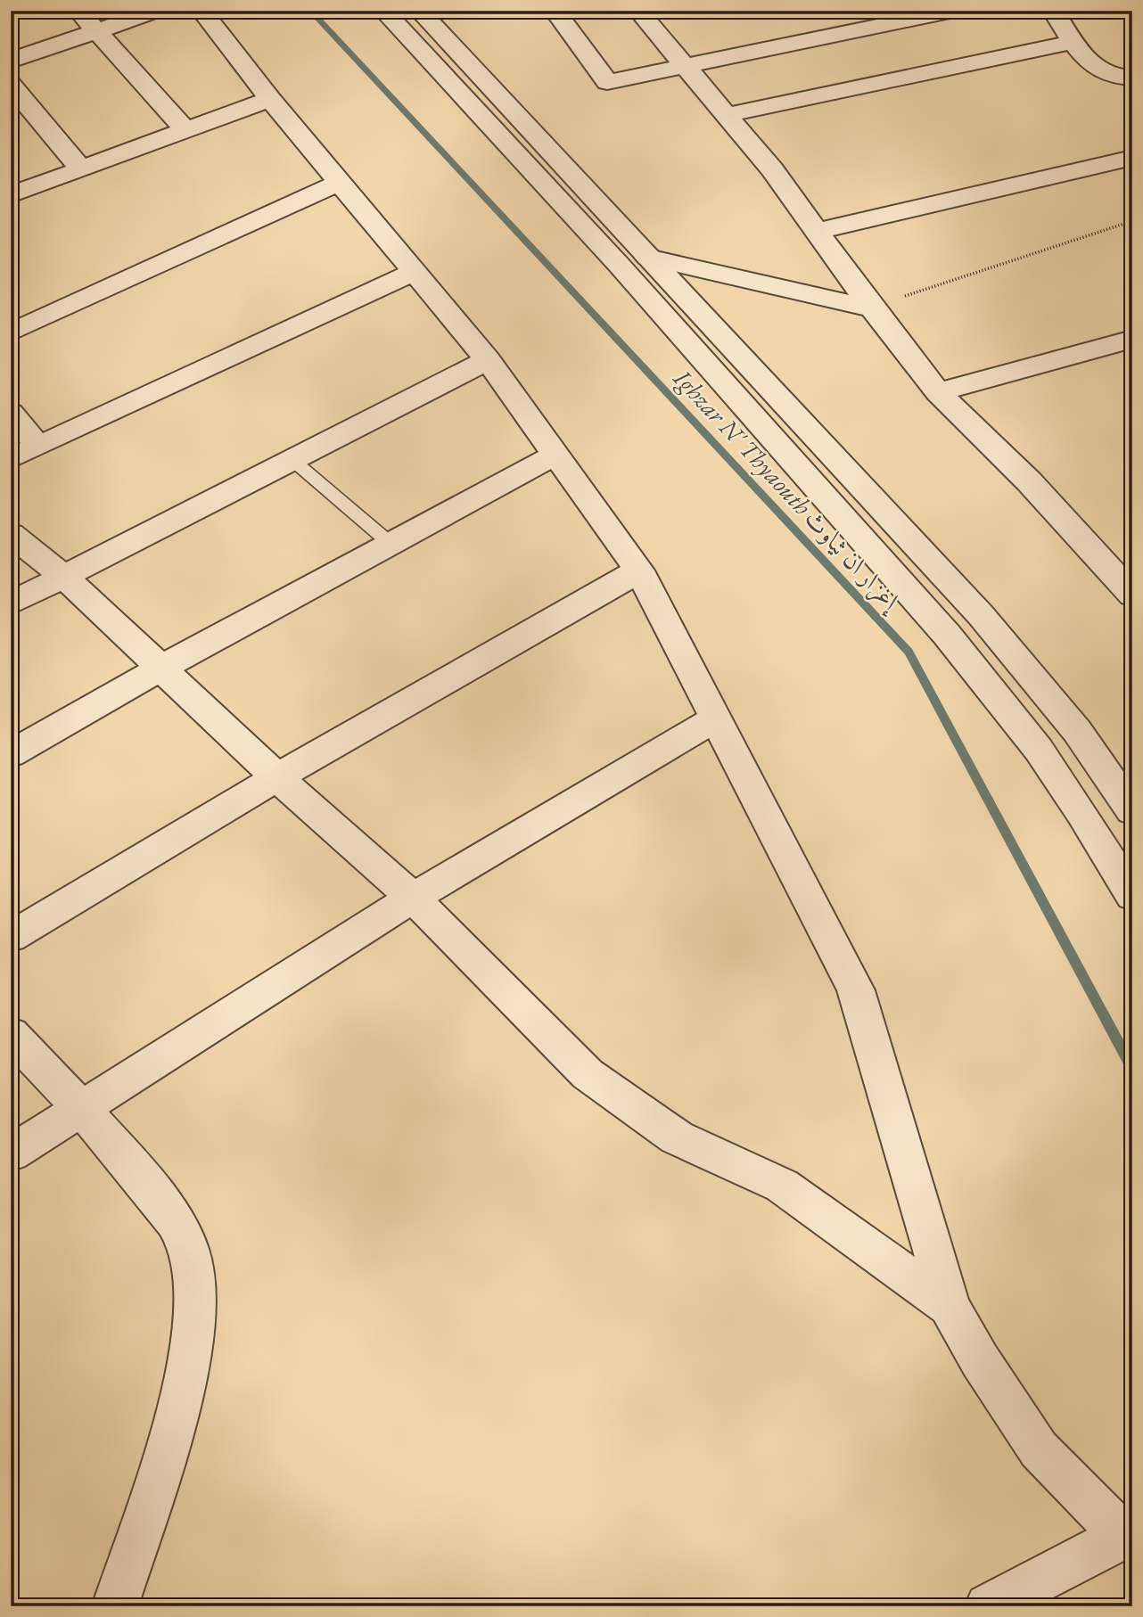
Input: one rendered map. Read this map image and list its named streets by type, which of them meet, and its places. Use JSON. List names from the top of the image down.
{
  "water": ["Ighzar N' Thyaouth إغزار ان ثياوث"]
}
